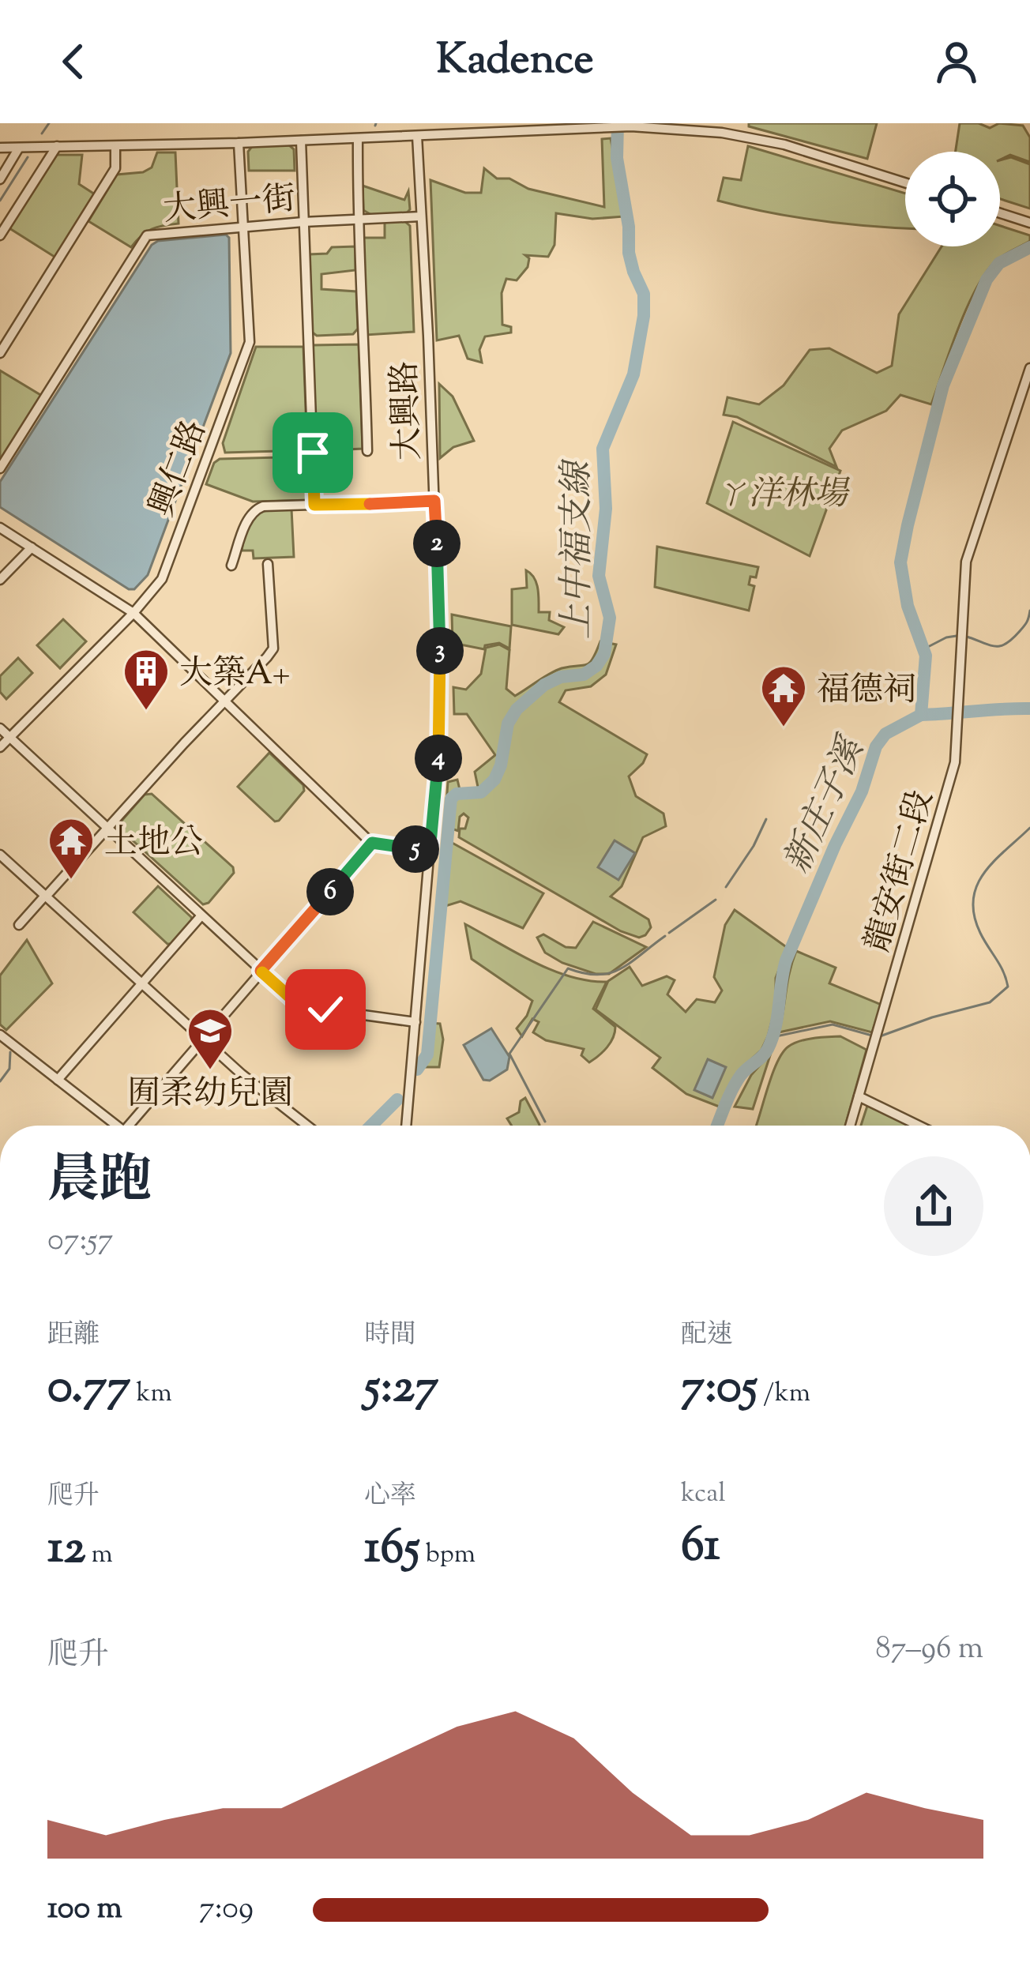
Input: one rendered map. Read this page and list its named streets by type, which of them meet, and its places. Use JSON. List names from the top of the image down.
{
  "streets": {
    "street": [
      "大興一街",
      "大興路",
      "興仁路",
      "龍安街二段"
    ]
  },
  "crossings": [
    ["大興一街", "大興路"],
    ["大興一街", "興仁路"]
  ],
  "water": ["上中福支線", "新庄子溪"],
  "parks": ["ㄚ洋林場"],
  "places": {
    "building": ["大築A+"],
    "temple": ["福德祠", "土地公"],
    "school or university": ["囿柔幼兒園"]
  },
  "page": {
    "header": "Kadence",
    "pins": [
      "2",
      "3",
      "4",
      "5",
      "6"
    ],
    "heading": ["晨跑", "07:57"],
    "stats": [
      ["距離", "0.77 km"],
      ["時間", "5:27"],
      ["配速", "7:05 /km"],
      ["爬升", "12 m"],
      ["心率", "165 bpm"],
      ["kcal", "61"]
    ],
    "chart": ["爬升", "87–96 m"],
    "list": [
      {
        "name": "100 m",
        "note": "7:09"
      }
    ]
  }
}
